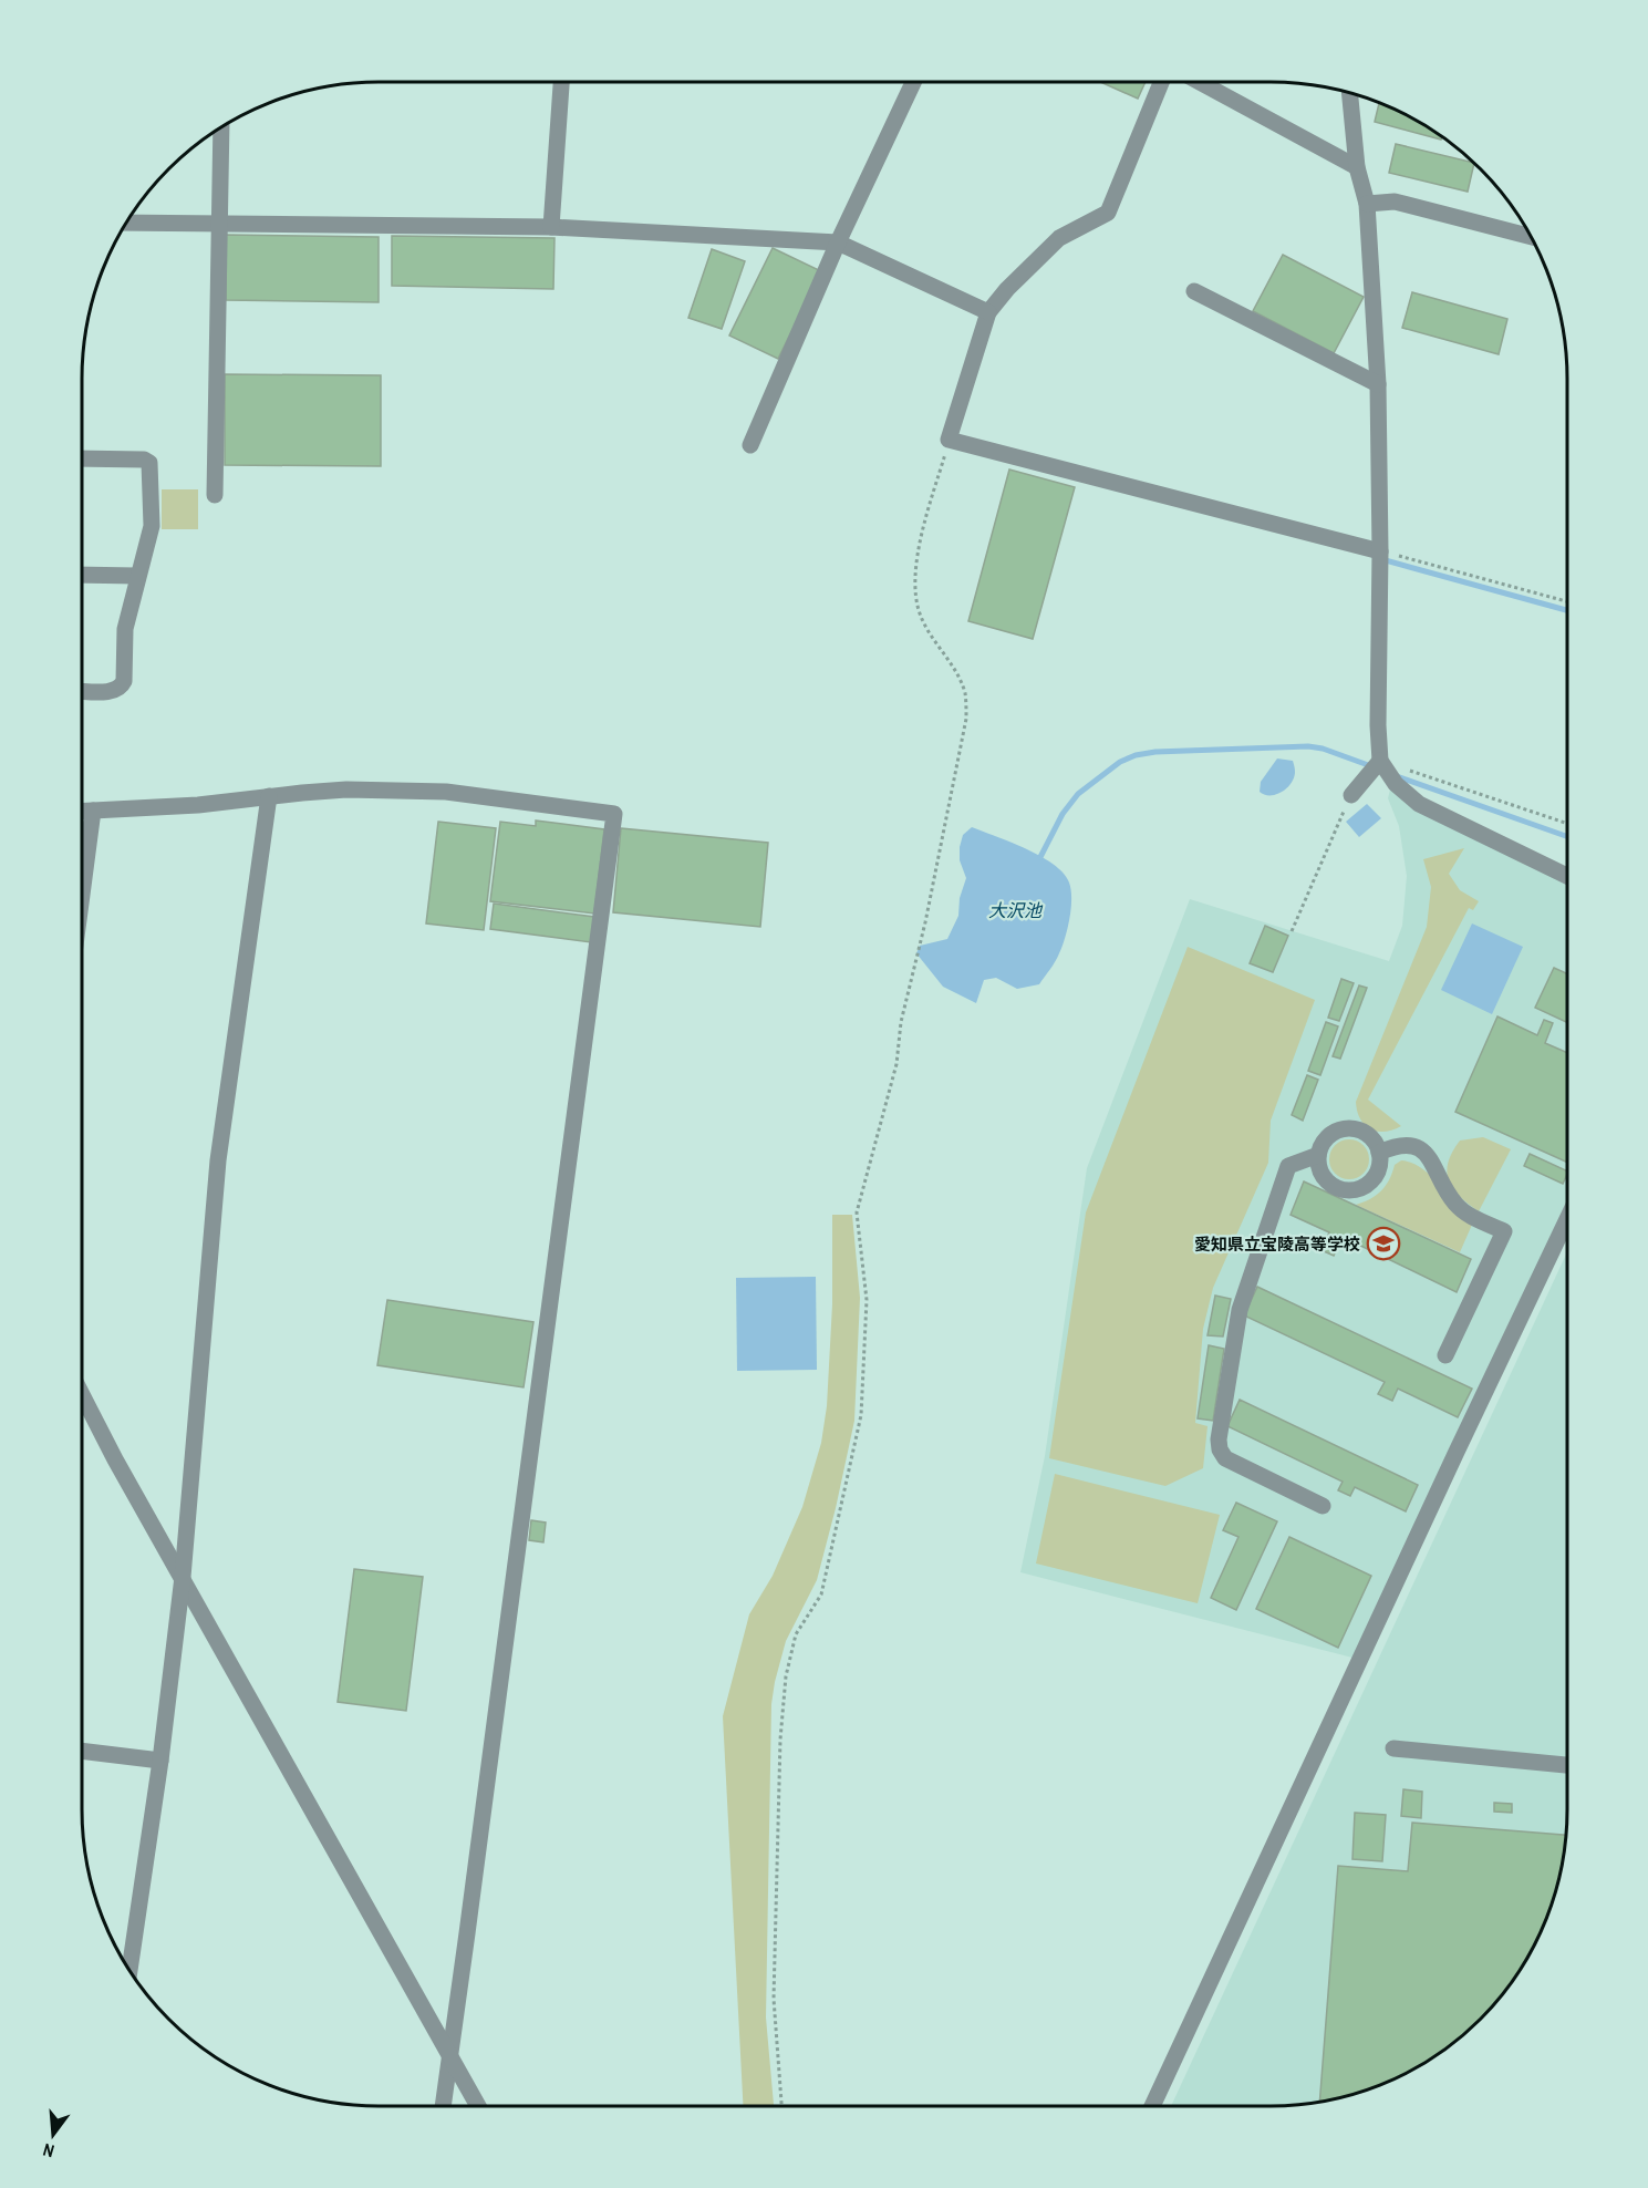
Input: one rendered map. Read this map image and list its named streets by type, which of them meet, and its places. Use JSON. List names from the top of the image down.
{
  "water": ["大沢池"],
  "places": {
    "school or university": ["愛知県立宝陵高等学校"]
  },
  "north": "bottom"
}
